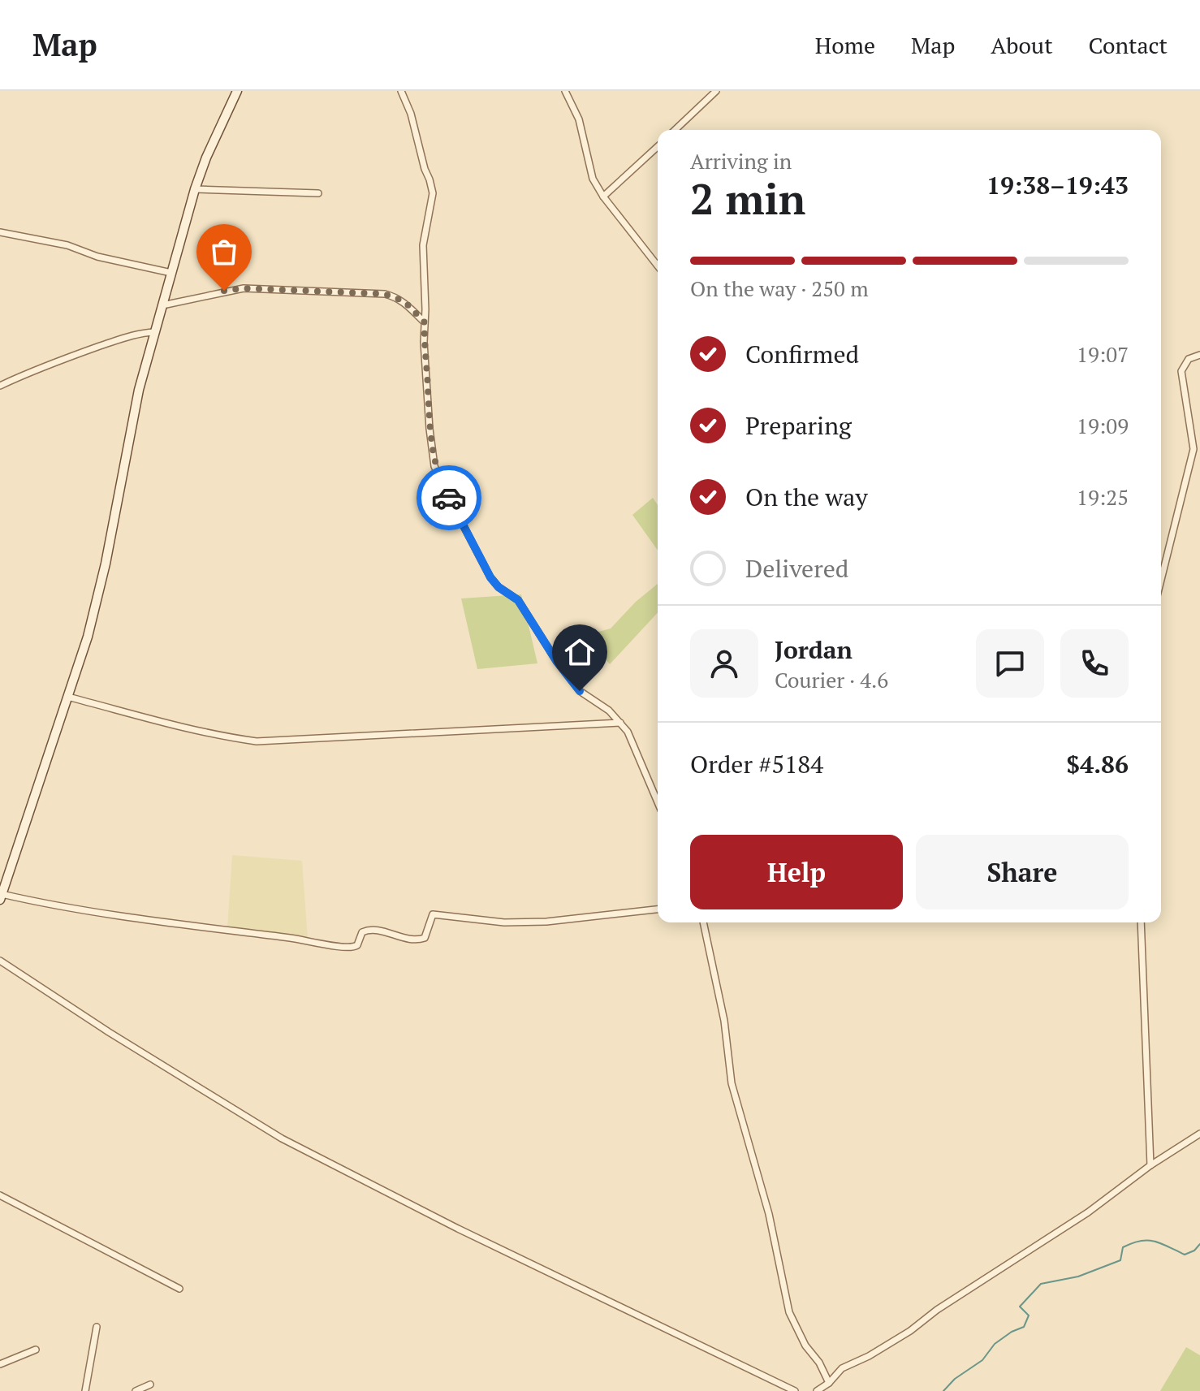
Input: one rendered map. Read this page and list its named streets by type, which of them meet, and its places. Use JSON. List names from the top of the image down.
{
  "page": {
    "header": "Map",
    "nav": [
      "Home",
      "Map",
      "About",
      "Contact"
    ],
    "heading": ["2 min", "Arriving in", "19:38–19:43"],
    "panel": [
      "Jordan",
      "Courier · 4.6",
      "Order #5184",
      "$4.86"
    ],
    "bar": "On the way · 250 m",
    "list": [
      ["Confirmed", "19:07"],
      ["Preparing", "19:09"],
      ["On the way", "19:25"],
      "Delivered"
    ],
    "buttons": ["Help", "Share"]
  }
}
